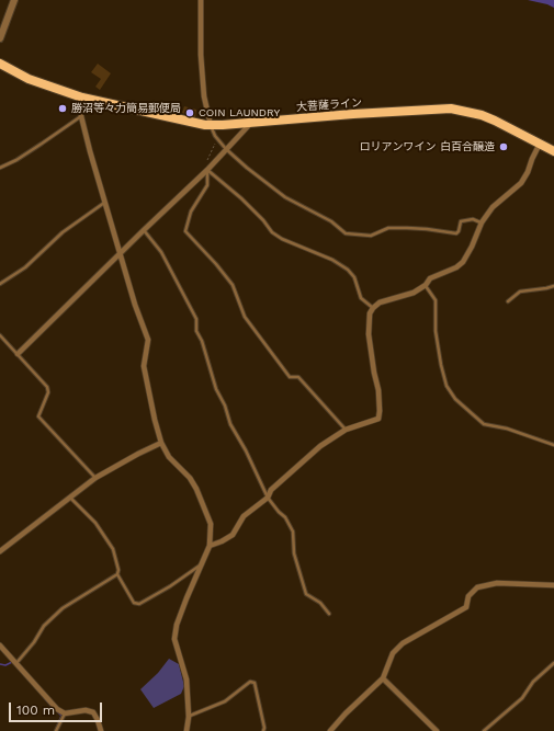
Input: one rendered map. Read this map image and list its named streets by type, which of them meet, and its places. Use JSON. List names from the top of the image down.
{
  "streets": {
    "highway": ["大菩薩ライン"]
  },
  "places": ["勝沼等々力簡易郵便局", "COIN LAUNDRY", "ロリアンワイン 白百合醸造"],
  "scale_bar": "100 m"
}
